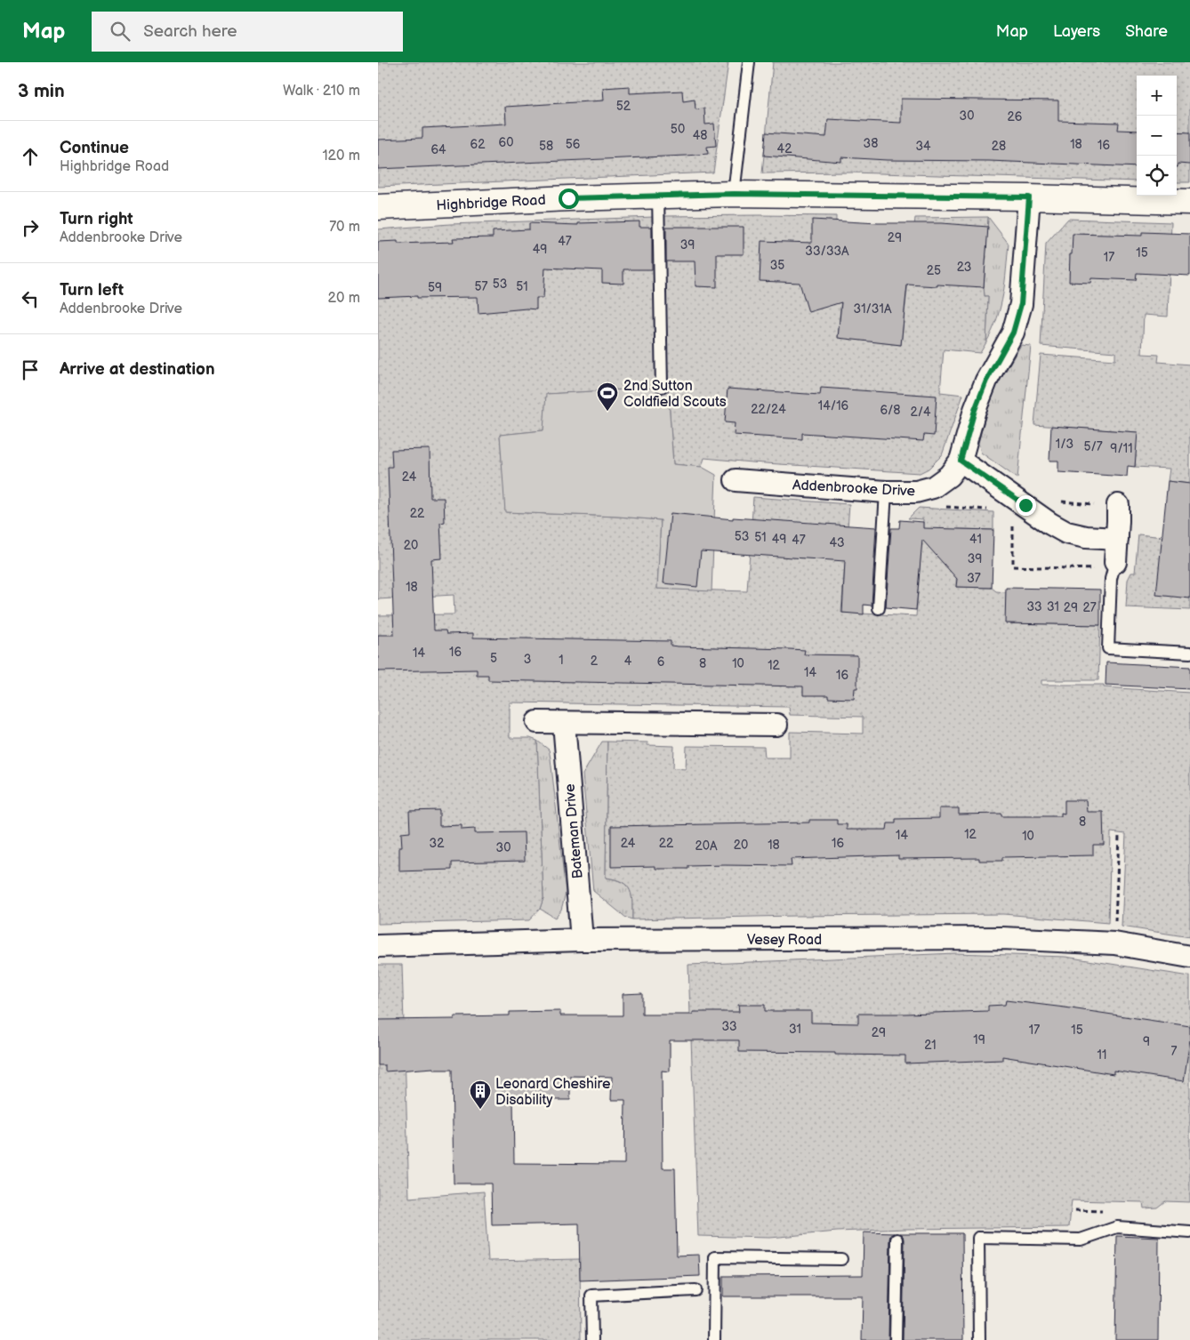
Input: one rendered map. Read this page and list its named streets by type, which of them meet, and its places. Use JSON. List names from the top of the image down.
{
  "streets": {
    "street": [
      "Highbridge Road",
      "Addenbrooke Drive",
      "Bateman Drive",
      "Vesey Road"
    ]
  },
  "crossings": [
    ["Highbridge Road", "Addenbrooke Drive"],
    ["Bateman Drive", "Vesey Road"]
  ],
  "places": {
    "sports": ["2nd Sutton Coldfield Scouts"],
    "building": ["Leonard Cheshire Disability"]
  },
  "house_numbers": [
    "52",
    "30",
    "26",
    "50",
    "48",
    "60",
    "38",
    "62",
    "56",
    "18",
    "16",
    "58",
    "34",
    "28",
    "42",
    "64",
    "29",
    "47",
    "39",
    "49",
    "33/33A",
    "15",
    "17",
    "35",
    "23",
    "25",
    "53",
    "57",
    "51",
    "59",
    "31/31A",
    "14/16",
    "22/24",
    "6/8",
    "2/4",
    "1/3",
    "5/7",
    "9/11",
    "24",
    "22",
    "53",
    "51",
    "49",
    "41",
    "47",
    "43",
    "20",
    "39",
    "37",
    "18",
    "33",
    "31",
    "29",
    "27",
    "16",
    "14",
    "5",
    "3",
    "1",
    "2",
    "4",
    "6",
    "8",
    "10",
    "12",
    "14",
    "16",
    "8",
    "12",
    "14",
    "10",
    "32",
    "24",
    "22",
    "16",
    "20",
    "18",
    "20A",
    "30",
    "33",
    "31",
    "17",
    "15",
    "29",
    "19",
    "9",
    "21",
    "7",
    "11"
  ],
  "page": {
    "header": "Map",
    "search": "Search here",
    "nav": ["Map", "Layers", "Share"],
    "heading": ["3 min", "Walk · 210 m"],
    "map_buttons": ["+", "−"],
    "list": [
      ["Continue", "Highbridge Road", "120 m"],
      ["Turn right", "Addenbrooke Drive", "70 m"],
      ["Turn left", "Addenbrooke Drive", "20 m"],
      "Arrive at destination"
    ]
  }
}
